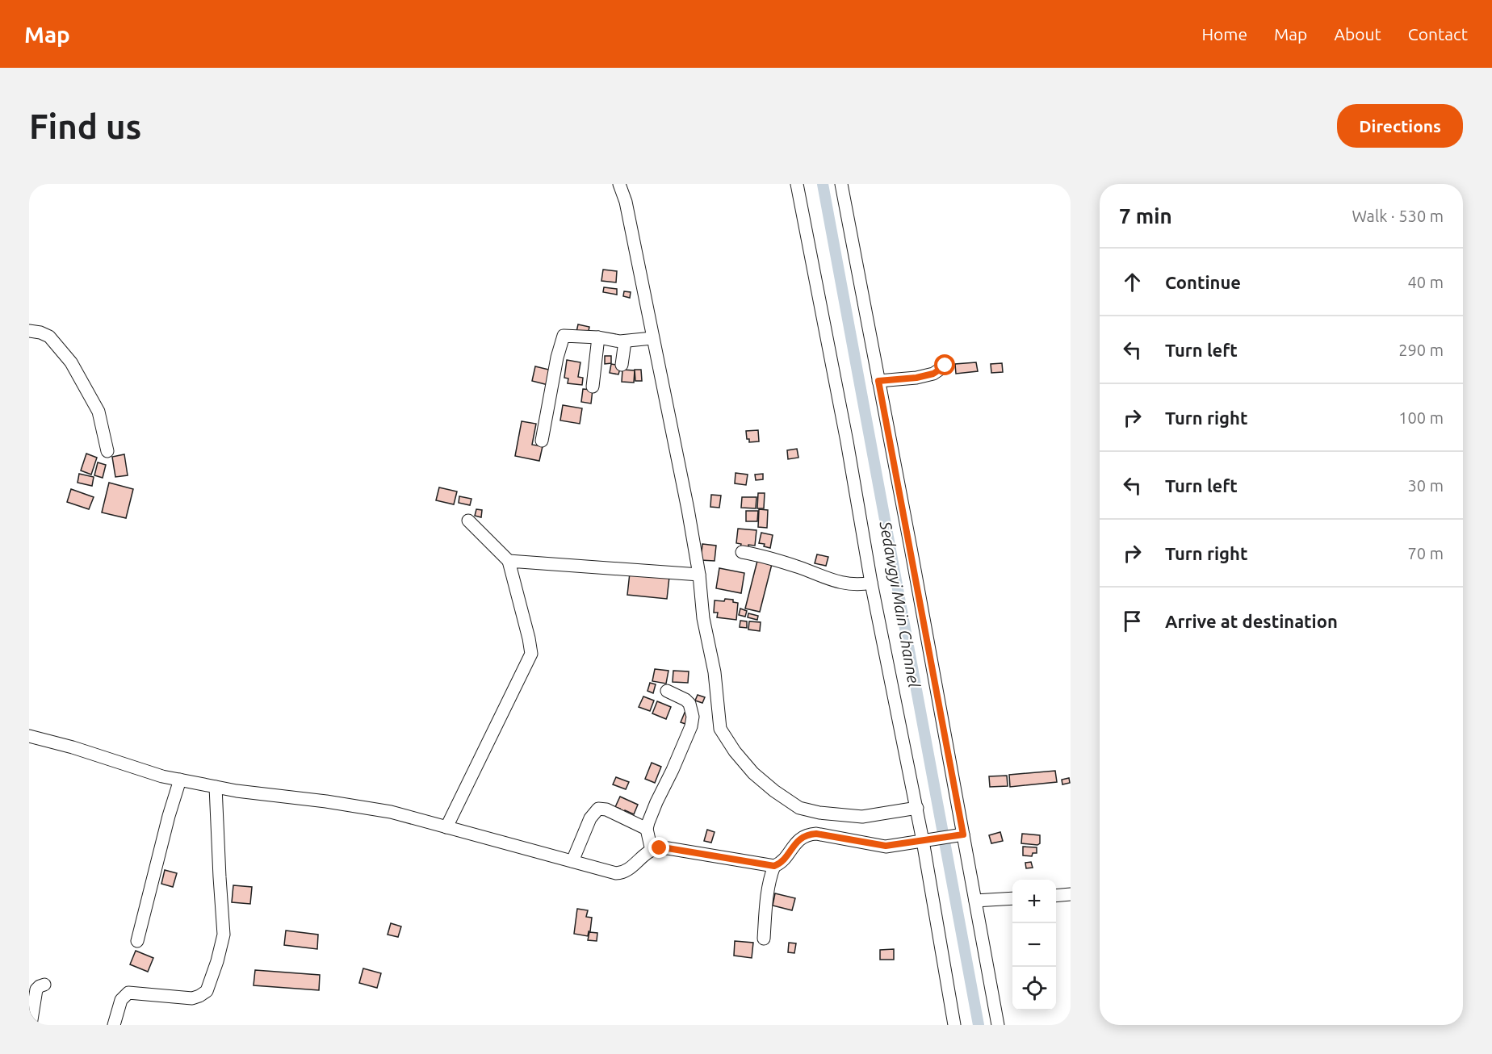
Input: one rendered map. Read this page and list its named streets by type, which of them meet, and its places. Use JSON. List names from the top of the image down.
{
  "water": ["Sedawgyi Main Channel"],
  "page": {
    "header": "Map",
    "nav": [
      "Home",
      "Map",
      "About",
      "Contact"
    ],
    "buttons": "Directions",
    "title": "Find us",
    "heading": ["7 min", "Walk · 530 m"],
    "list": [
      ["Continue", "40 m"],
      ["Turn left", "290 m"],
      ["Turn right", "100 m"],
      ["Turn left", "30 m"],
      ["Turn right", "70 m"],
      "Arrive at destination"
    ],
    "map_buttons": ["+", "−"]
  }
}
